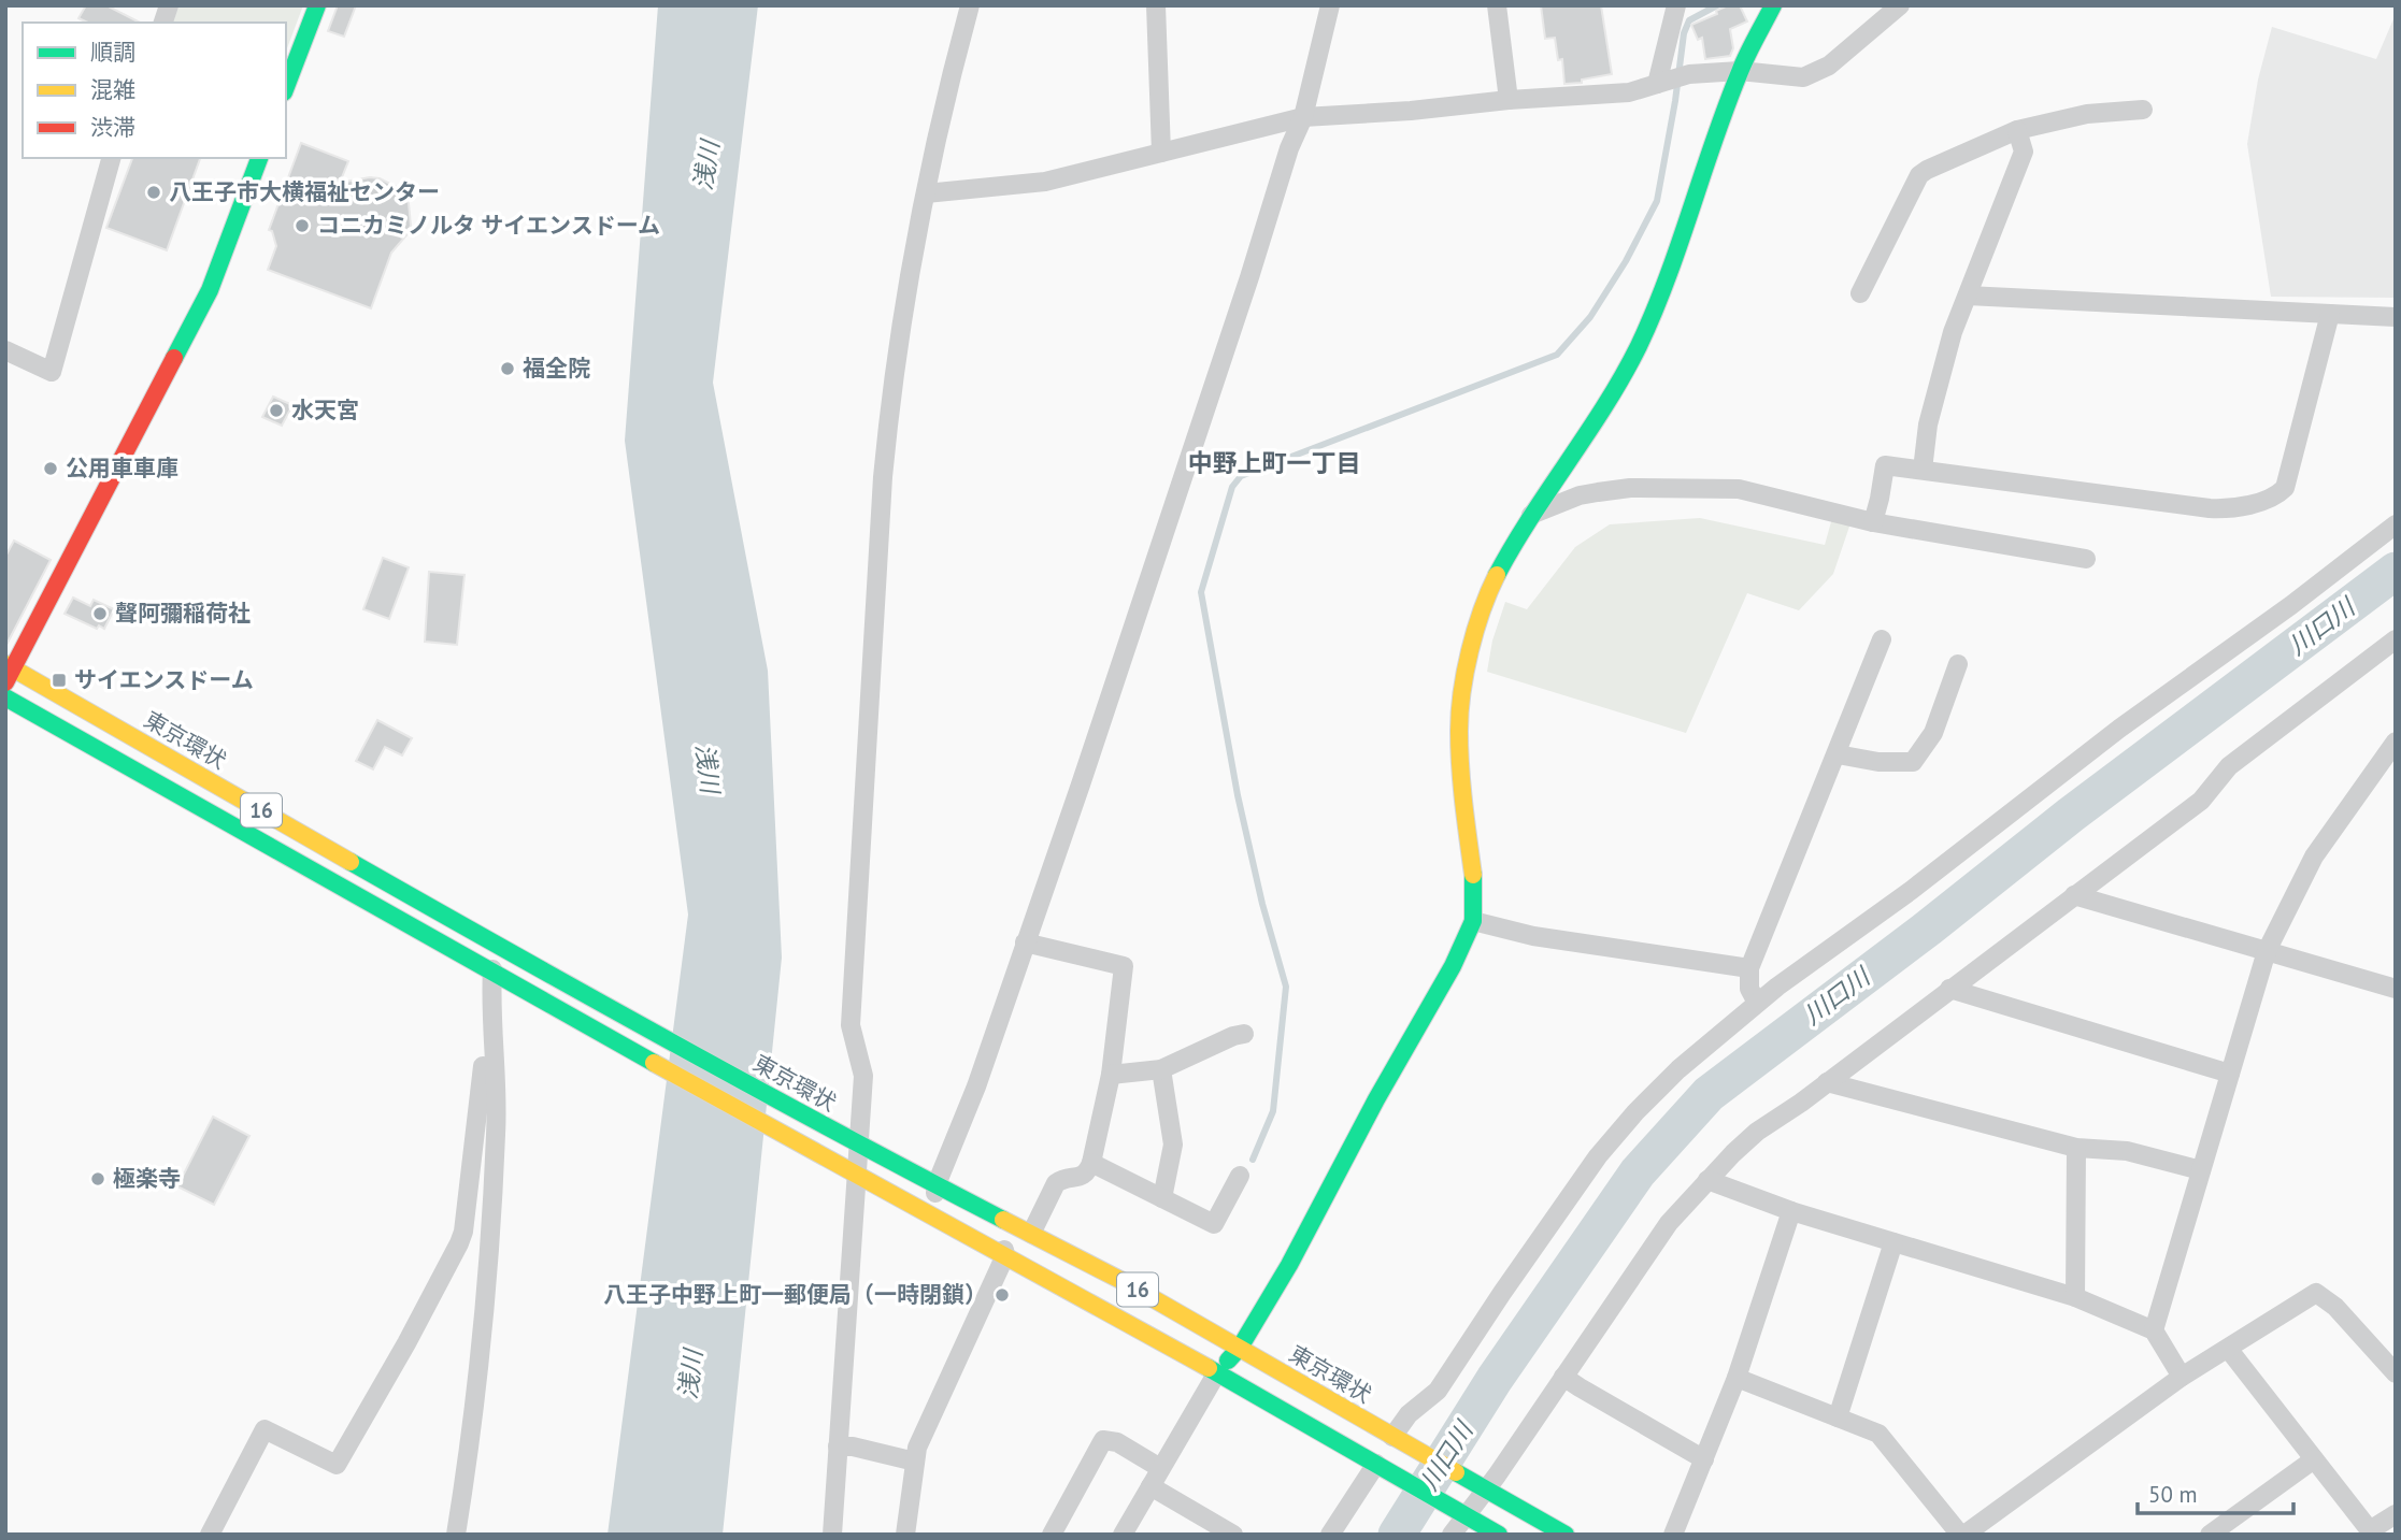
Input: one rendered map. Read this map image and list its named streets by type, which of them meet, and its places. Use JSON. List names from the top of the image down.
{
  "streets": {
    "main road": ["東京環状", "16"]
  },
  "districts": ["中野上町一丁目"],
  "water": ["浅川", "川口川"],
  "places": {
    "other": [
      "八王子市大横福祉センター",
      "コニカミノルタ サイエンスドーム",
      "福全院",
      "水天宮",
      "公用車車庫",
      "聲阿彌稲荷社",
      "極楽寺",
      "八王子中野上町一郵便局（一時閉鎖）"
    ],
    "transit": ["サイエンスドーム"]
  },
  "legend": ["順調", "混雑", "渋滞"],
  "scale_bar": "50 m"
}
